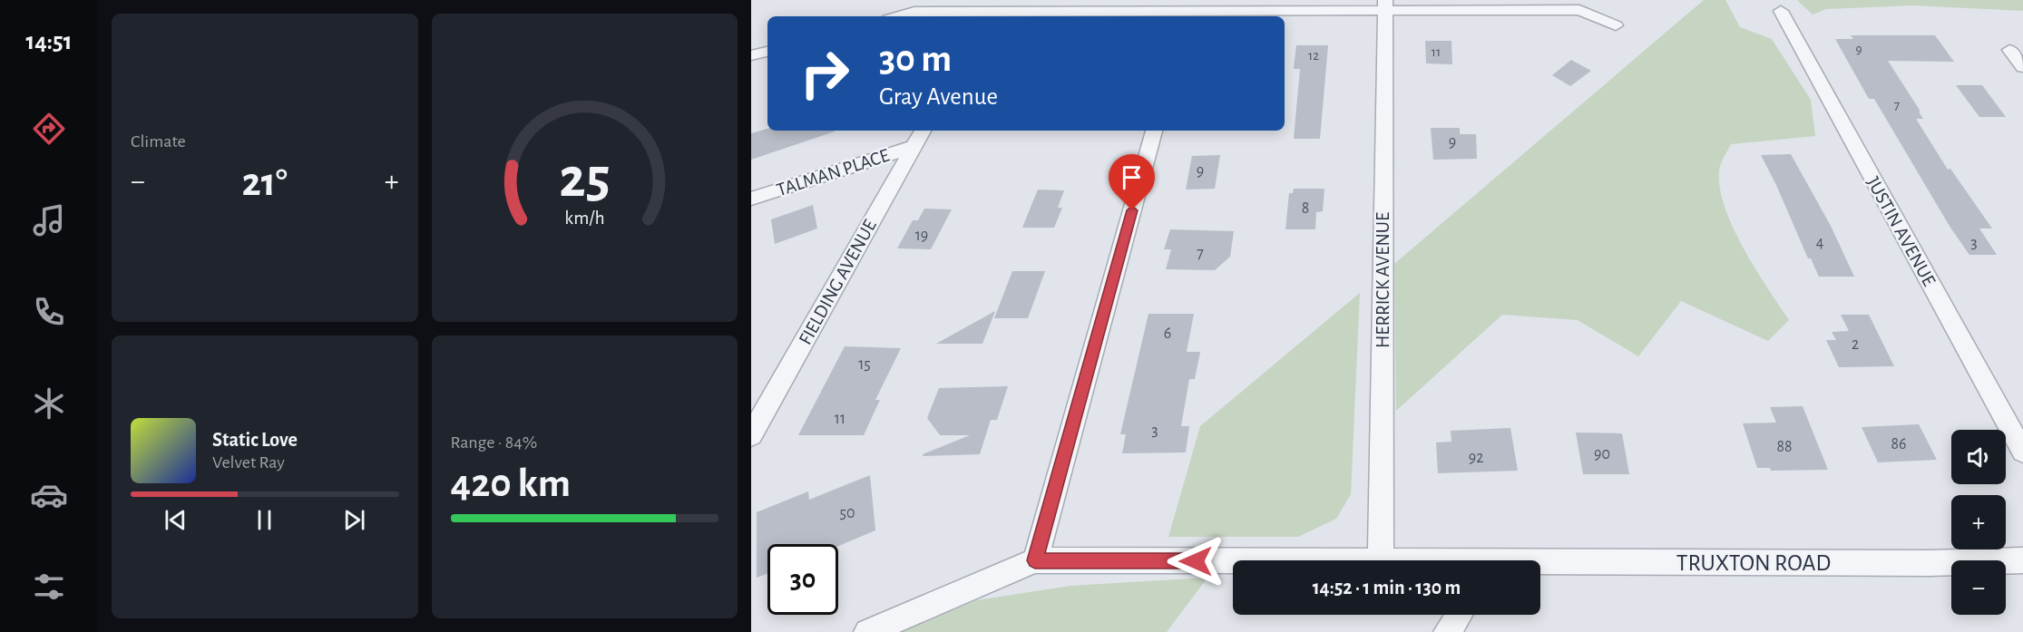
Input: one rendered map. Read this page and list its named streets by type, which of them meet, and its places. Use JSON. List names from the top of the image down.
{
  "streets": {
    "street": [
      "TALMAN PLACE",
      "JUSTIN AVENUE",
      "HERRICK AVENUE",
      "FIELDING AVENUE",
      "TRUXTON ROAD"
    ]
  },
  "crossings": [
    ["TALMAN PLACE", "FIELDING AVENUE"]
  ],
  "house_numbers": [
    "9",
    "11",
    "12",
    "7",
    "9",
    "9",
    "8",
    "19",
    "4",
    "3",
    "7",
    "6",
    "2",
    "15",
    "11",
    "3",
    "86",
    "88",
    "90",
    "92",
    "50"
  ],
  "page": {
    "tabs": "14:51",
    "tile": [
      "Climate",
      ["Range · 84%", "420 km"]
    ],
    "turn": ["30 m", "Gray Avenue"],
    "heat": ["−", "21°", "+"],
    "song": ["Static Love", "Velvet Ray"],
    "map_buttons": ["+", "−"],
    "limit": "30",
    "trip": "14:52 · 1 min · 130 m",
    "gauge": ["25", "km/h"]
  }
}
